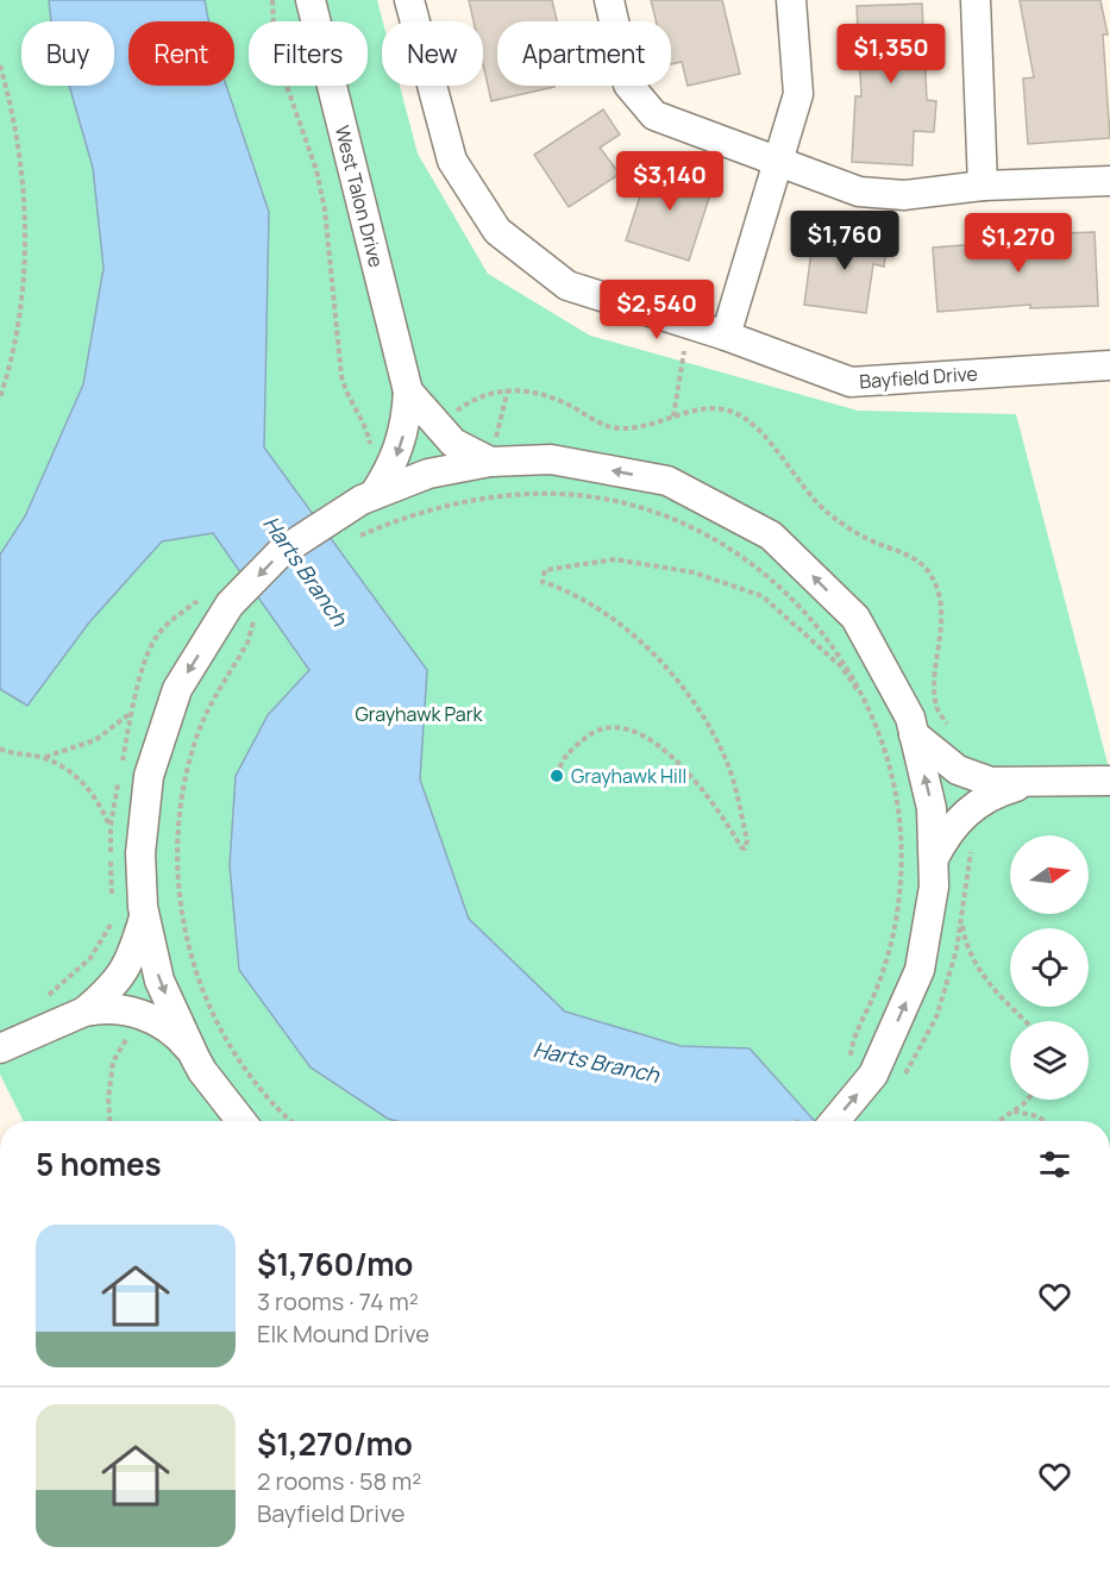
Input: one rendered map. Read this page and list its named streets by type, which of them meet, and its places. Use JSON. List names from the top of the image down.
{
  "streets": {
    "street": ["West Talon Drive", "Bayfield Drive"]
  },
  "water": ["Harts Branch"],
  "parks": ["Grayhawk Park"],
  "places": ["Grayhawk Hill"],
  "north": "right",
  "page": {
    "chip": [
      "Buy",
      "Rent",
      "Filters",
      "New",
      "Apartment"
    ],
    "price": [
      "$1,350",
      "$3,140",
      "$1,760",
      "$1,270",
      "$2,540"
    ],
    "heading": "5 homes",
    "list": [
      {
        "name": "$1,760/mo",
        "note": "3 rooms · 74 m² · Elk Mound Drive"
      },
      {
        "name": "$1,270/mo",
        "note": "2 rooms · 58 m² · Bayfield Drive"
      }
    ]
  }
}
